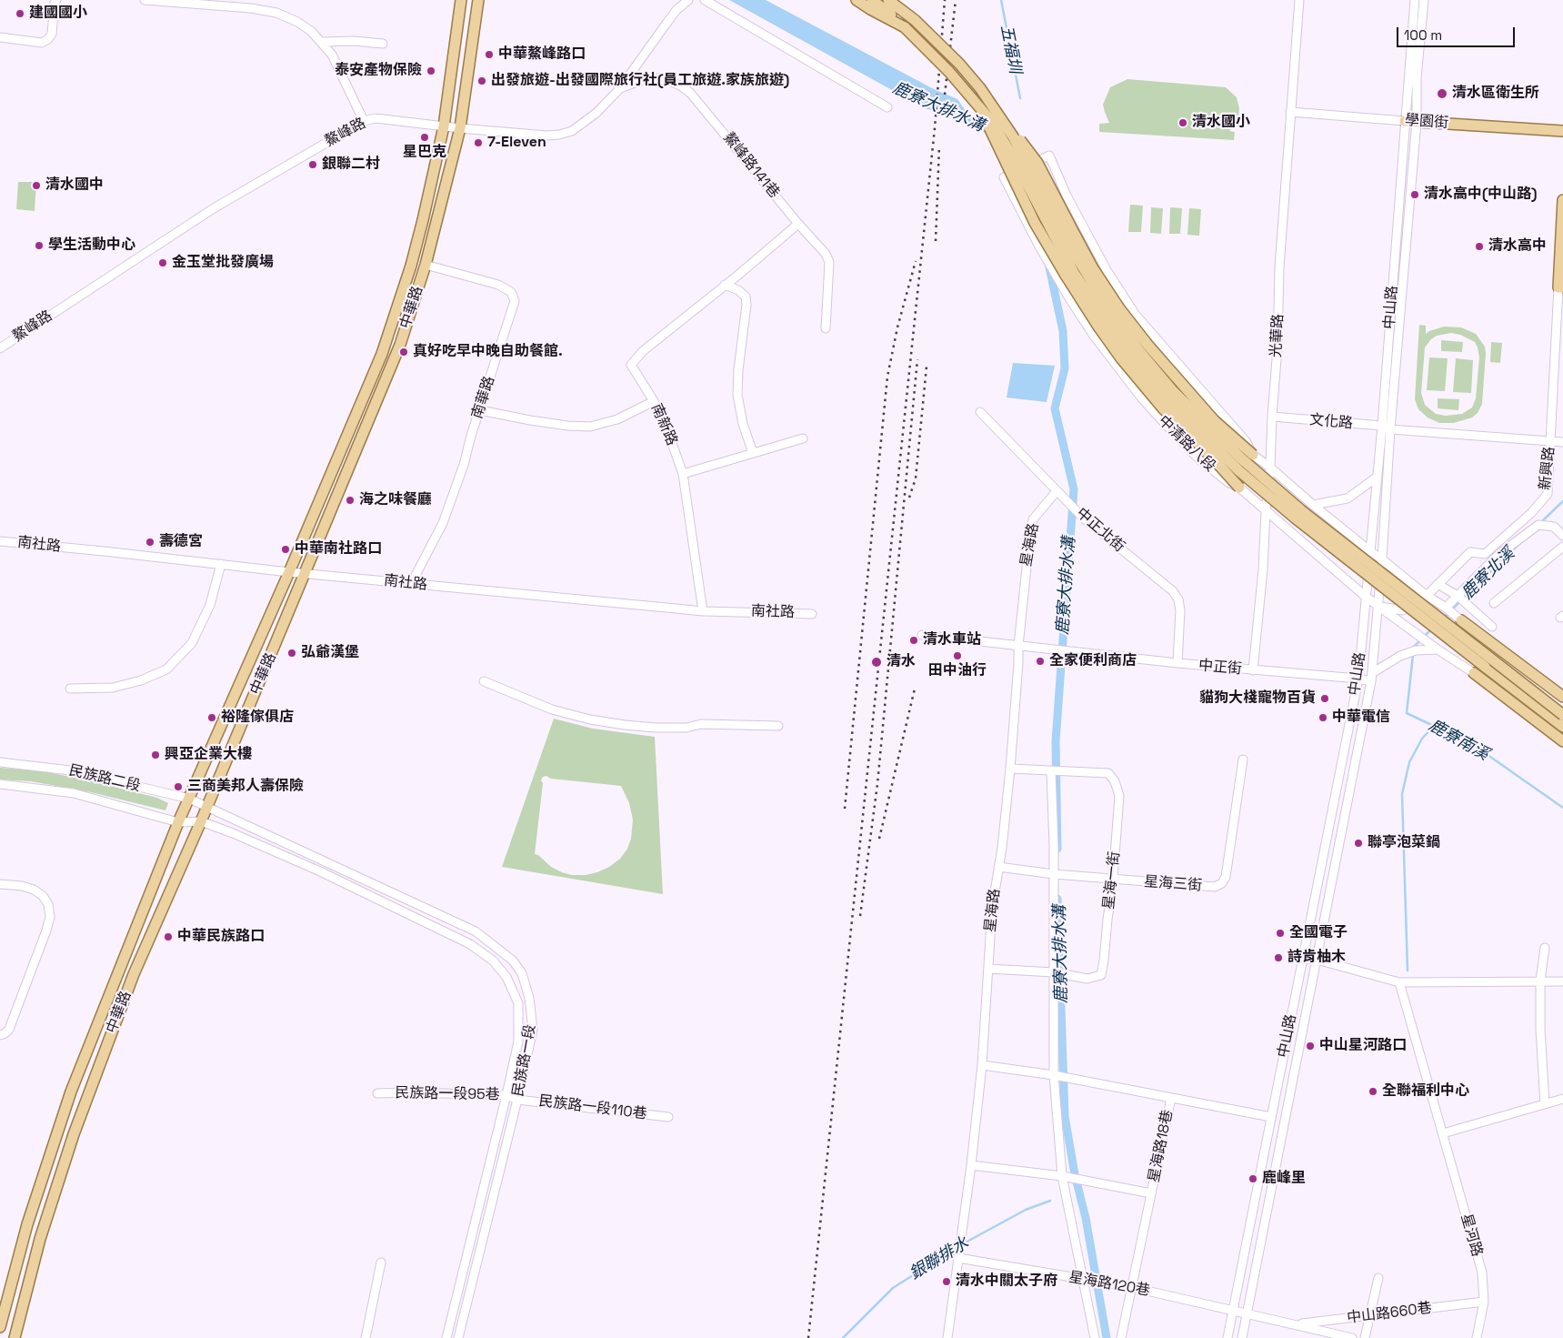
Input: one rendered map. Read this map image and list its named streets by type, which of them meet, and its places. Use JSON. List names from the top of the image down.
{
  "streets": {
    "main road": ["學園街", "中華路", "新興路"],
    "street": [
      "鰲峰路",
      "鰲峰路141巷",
      "中山路",
      "光華路",
      "南華路",
      "文化路",
      "南新路",
      "中清路八段",
      "中正北街",
      "南社路",
      "星海路",
      "中正街",
      "民族路二段",
      "星海一街",
      "星海三街",
      "民族路一段",
      "民族路一段95巷",
      "民族路一段110巷",
      "星海路18巷",
      "星河路",
      "星海路120巷",
      "中山路660巷"
    ]
  },
  "crossings": [
    ["學園街", "中山路"],
    ["學園街", "光華路"],
    ["鰲峰路", "鰲峰路141巷"],
    ["鰲峰路", "中華路"],
    ["中華路", "南華路"],
    ["中華路", "南社路"],
    ["中華路", "民族路二段"],
    ["中華路", "民族路一段"],
    ["中山路", "文化路"],
    ["中山路", "中清路八段"],
    ["中山路", "新興路"],
    ["中山路", "中正街"],
    ["中山路", "星海路120巷"],
    ["中山路", "中山路660巷"],
    ["光華路", "文化路"],
    ["光華路", "中清路八段"],
    ["光華路", "中正街"],
    ["南華路", "南社路"],
    ["南新路", "南社路"],
    ["中清路八段", "新興路"],
    ["中正北街", "星海路"],
    ["中正北街", "中正街"],
    ["星海路", "中正街"],
    ["星海路", "星海一街"],
    ["星海路", "星海三街"],
    ["星海路", "星海路120巷"],
    ["民族路二段", "民族路一段"],
    ["星海一街", "星海三街"],
    ["民族路一段", "民族路一段95巷"],
    ["民族路一段", "民族路一段110巷"],
    ["民族路一段95巷", "民族路一段110巷"],
    ["星海路18巷", "星海路120巷"],
    ["星河路", "中山路660巷"],
    ["星海路120巷", "中山路660巷"]
  ],
  "water": [
    "五福圳",
    "鹿寮大排水溝",
    "鹿寮北溪",
    "鹿寮南溪",
    "銀聯排水"
  ],
  "places": [
    "建國國小",
    "中華鰲峰路口",
    "泰安產物保險",
    "出發旅遊-出發國際旅行社(員工旅遊.家族旅遊)",
    "清水區衛生所",
    "清水國小",
    "星巴克",
    "7-Eleven",
    "銀聯二村",
    "清水國中",
    "清水高中(中山路)",
    "學生活動中心",
    "清水高中",
    "金玉堂批發廣場",
    "真好吃早中晚自助餐館.",
    "海之味餐廳",
    "壽德宮",
    "中華南社路口",
    "清水車站",
    "弘爺漢堡",
    "田中油行",
    "全家便利商店",
    "清水",
    "貓狗大棧寵物百貨",
    "裕隆傢俱店",
    "中華電信",
    "興亞企業大樓",
    "三商美邦人壽保險",
    "聯亭泡菜鍋",
    "全國電子",
    "中華民族路口",
    "詩肯柚木",
    "中山星河路口",
    "全聯福利中心",
    "鹿峰里",
    "清水中關太子府"
  ],
  "scale_bar": "100 m"
}
